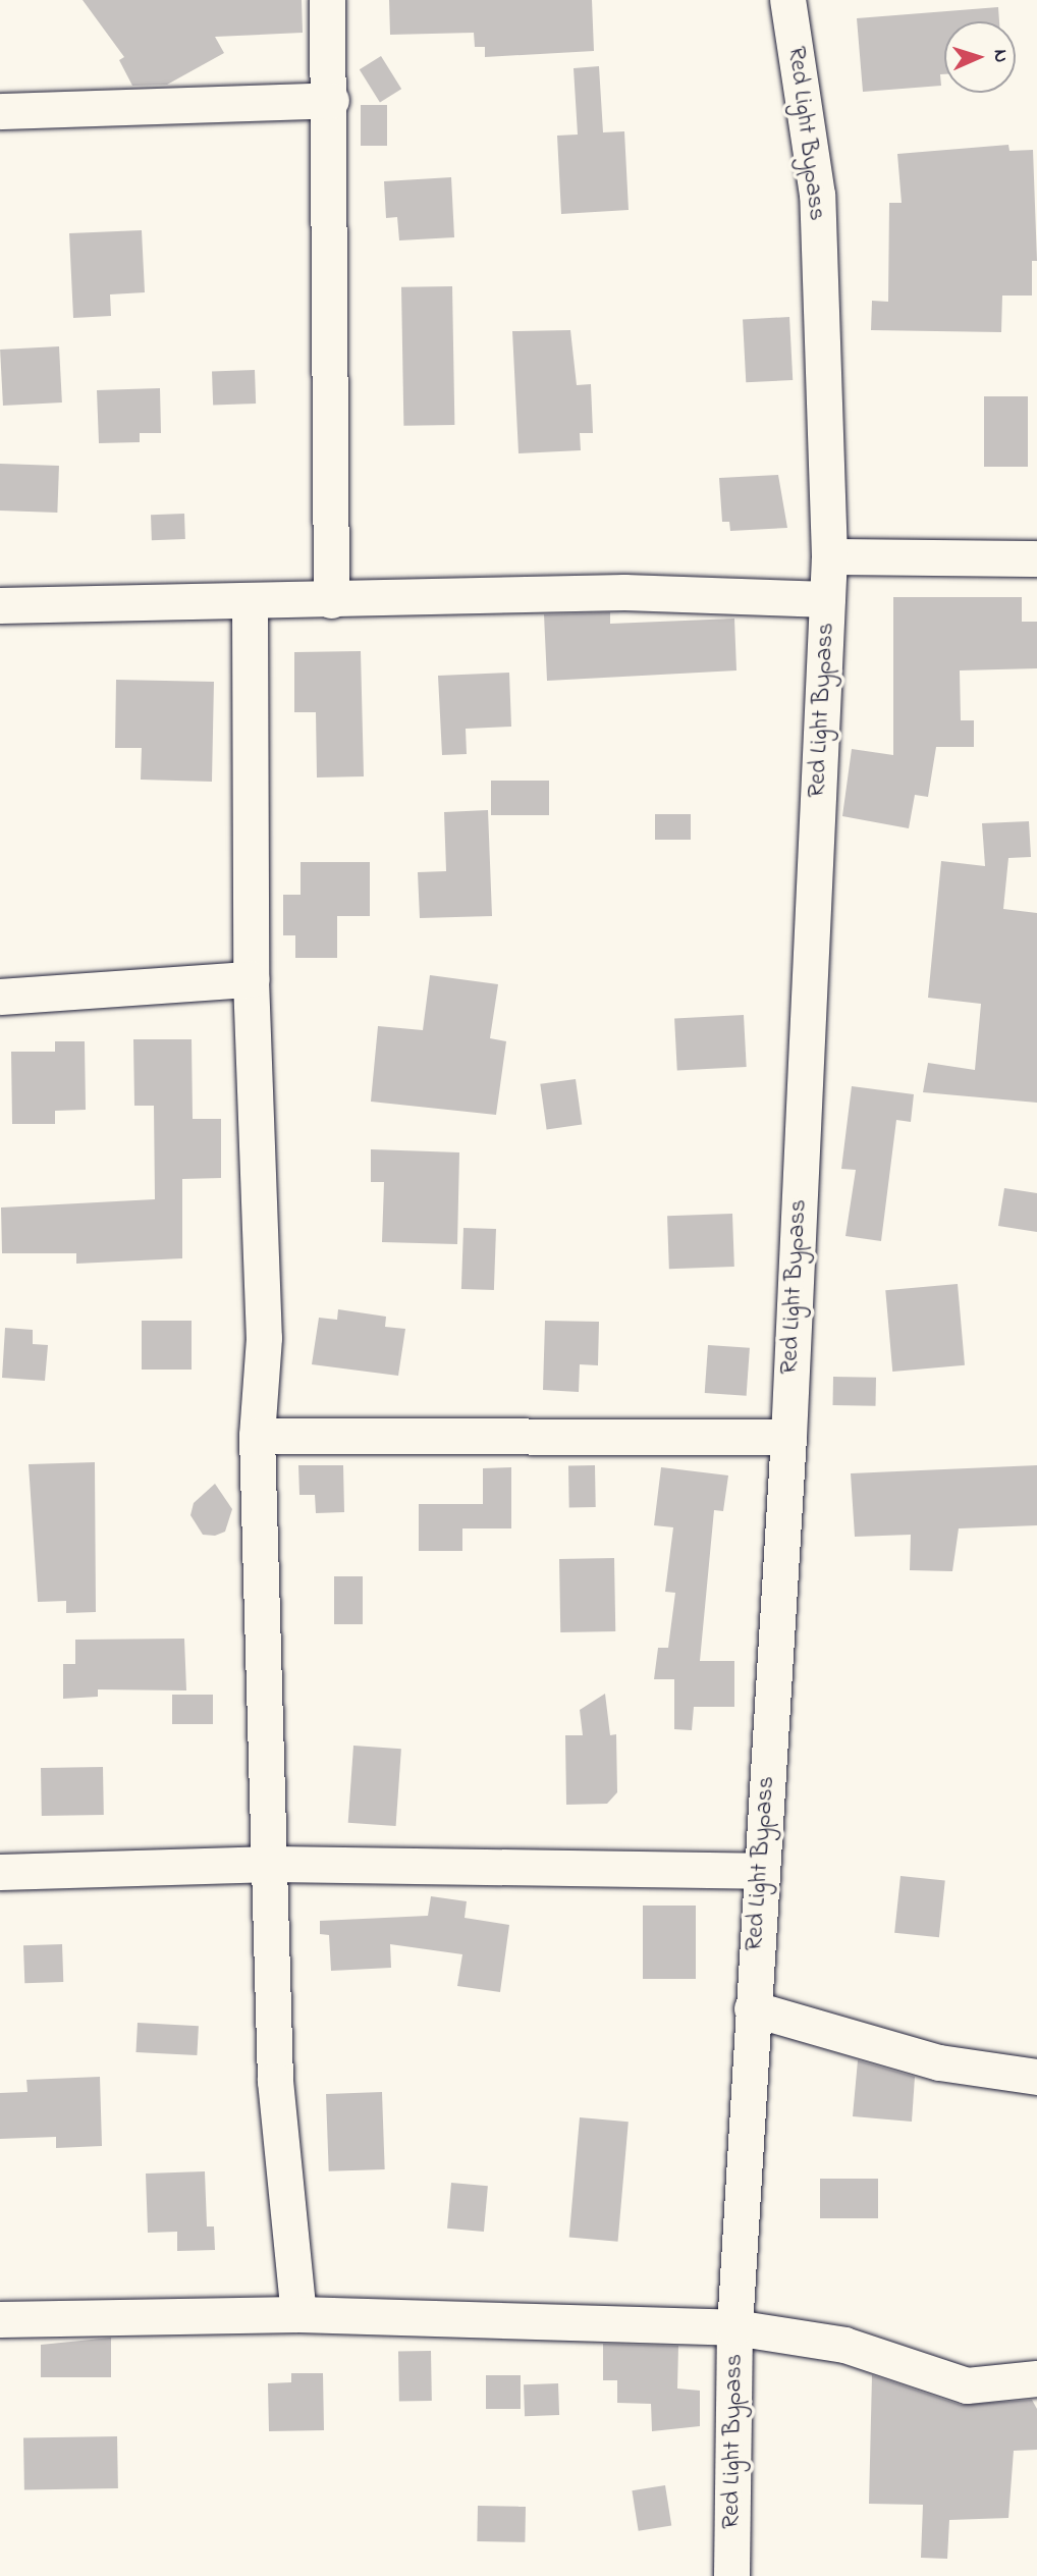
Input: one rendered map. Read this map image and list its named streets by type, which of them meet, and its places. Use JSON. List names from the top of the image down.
{
  "streets": {
    "street": ["Red Light Bypass"]
  },
  "north": "right"
}
